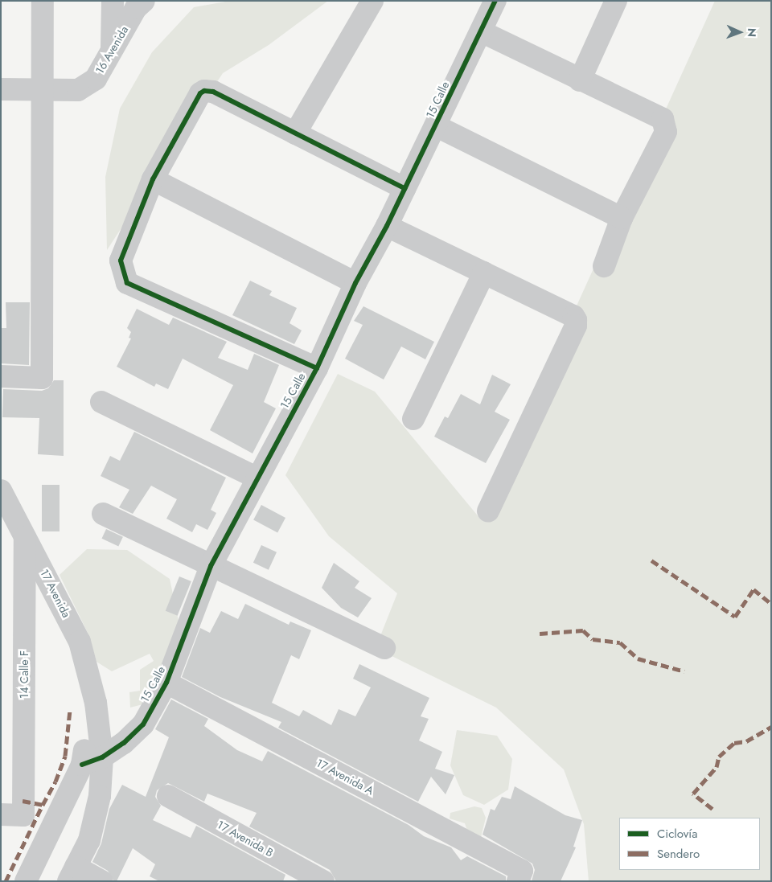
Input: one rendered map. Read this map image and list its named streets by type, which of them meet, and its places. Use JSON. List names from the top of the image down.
{
  "streets": {
    "street": [
      "16 Avenida",
      "15 Calle",
      "17 Avenida",
      "14 Calle F",
      "17 Avenida A",
      "17 Avenida B"
    ]
  },
  "crossings": [
    ["15 Calle", "17 Avenida"],
    ["15 Calle", "17 Avenida A"],
    ["17 Avenida", "14 Calle F"]
  ],
  "legend": ["Ciclovía", "Sendero"],
  "north": "right"
}
